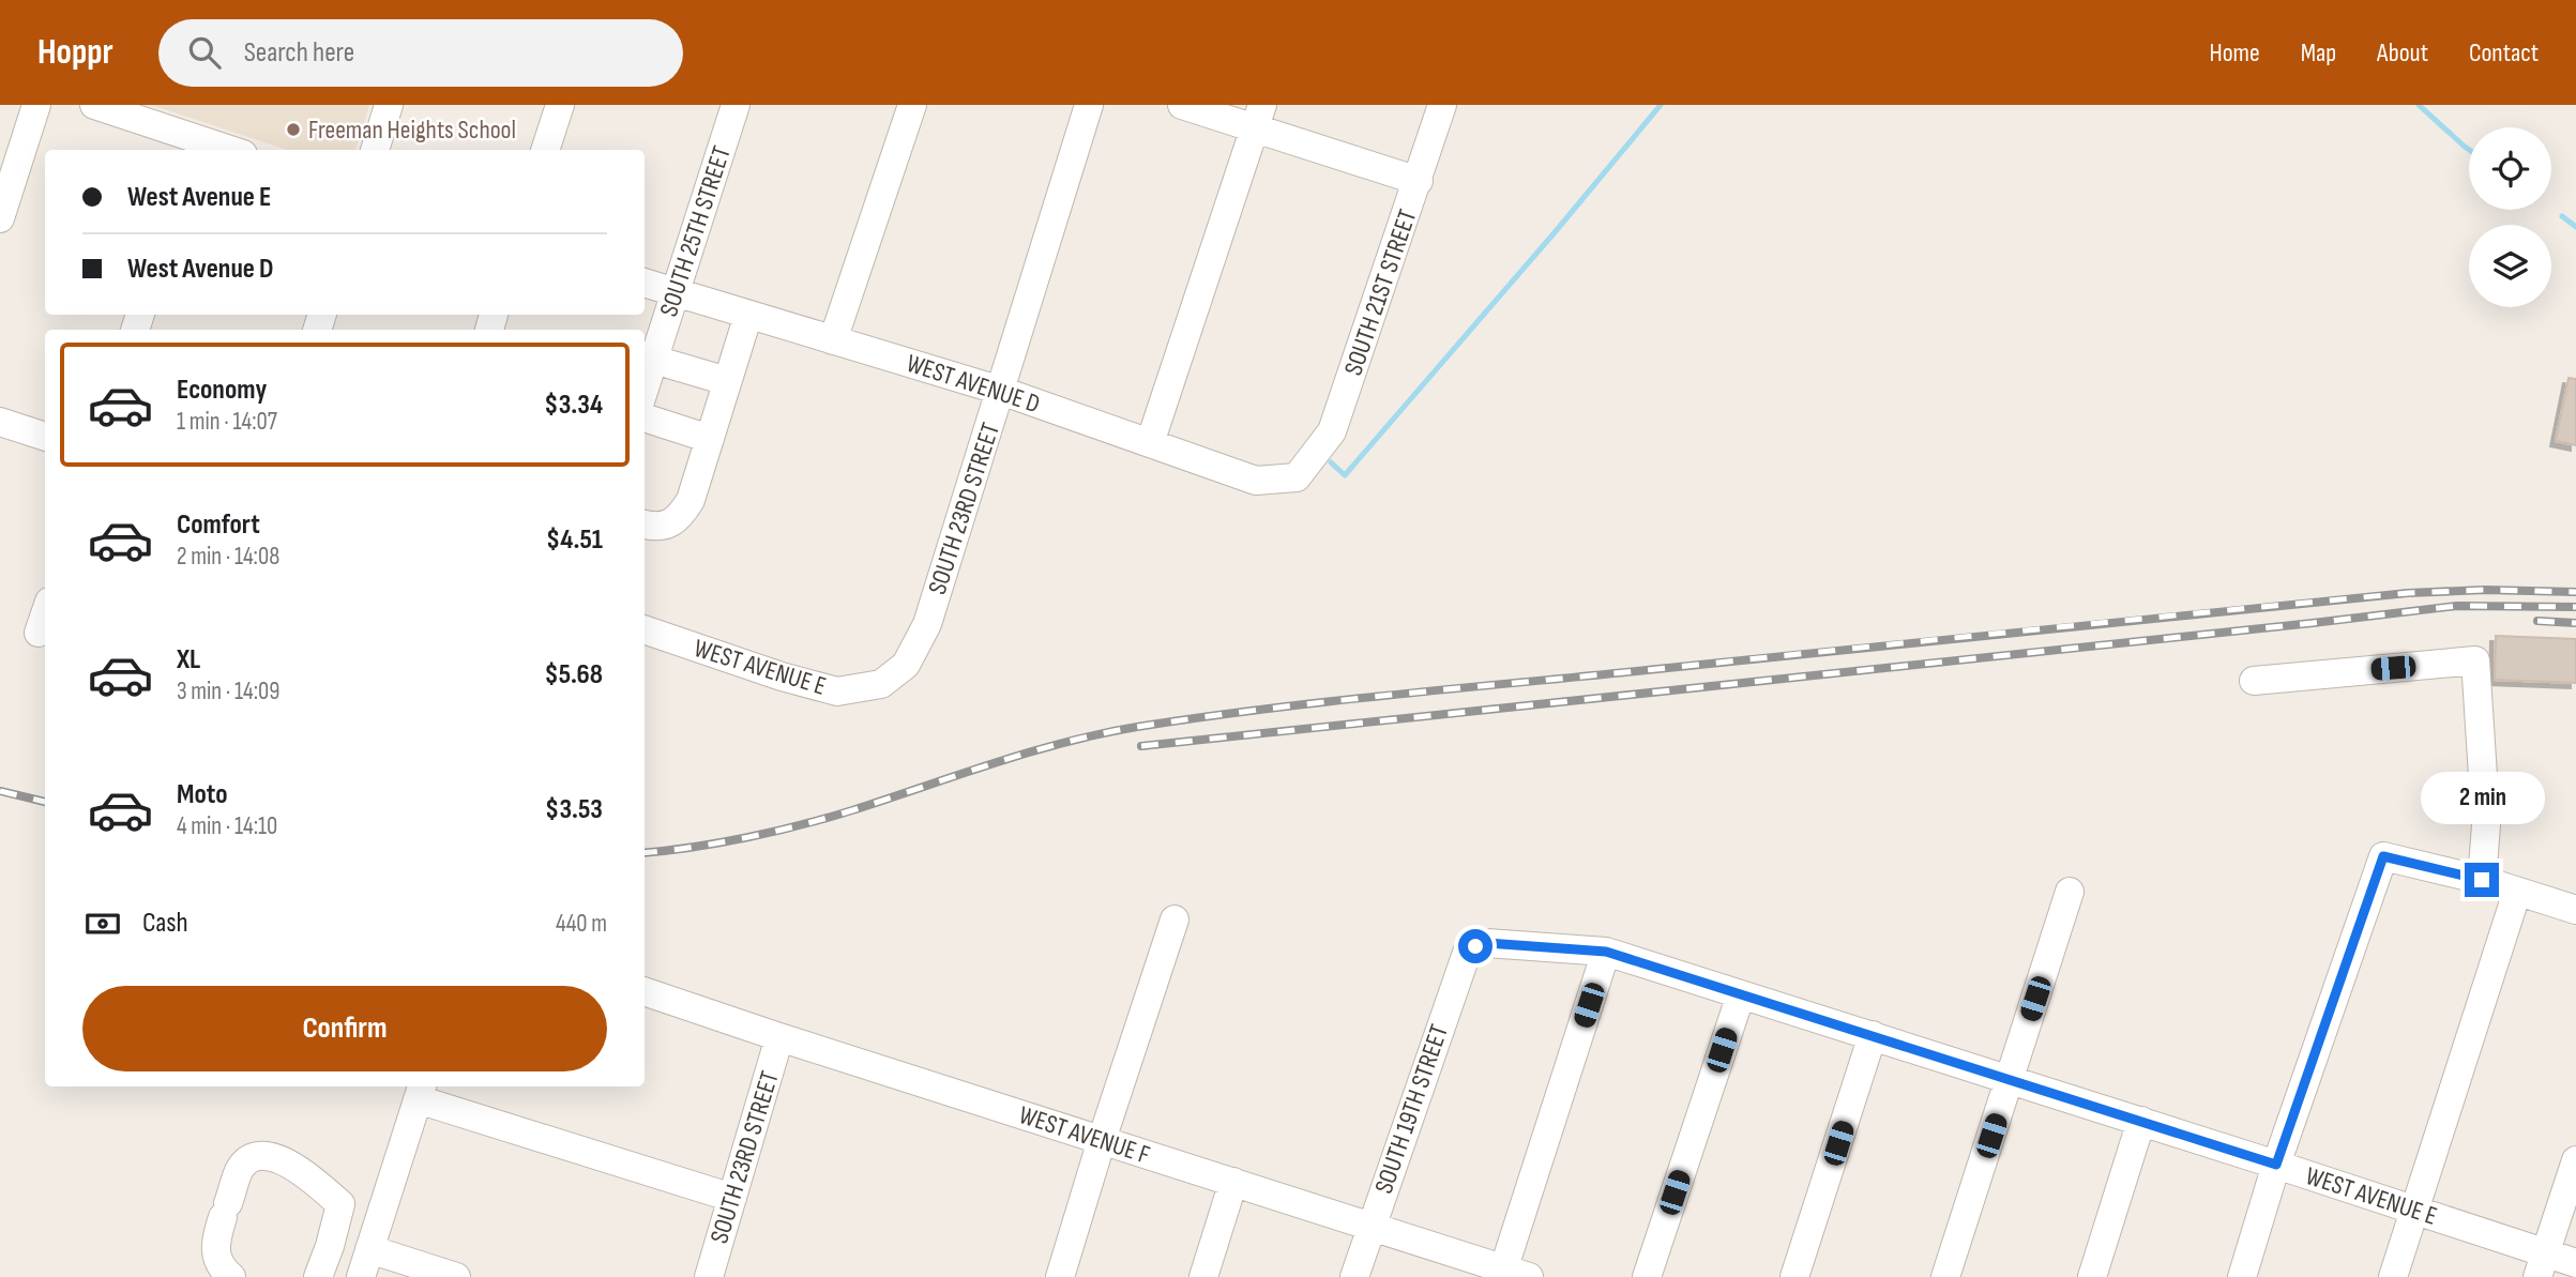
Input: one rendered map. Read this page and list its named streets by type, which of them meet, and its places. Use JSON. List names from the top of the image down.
{
  "streets": {
    "street": [
      "SOUTH 25TH STREET",
      "SOUTH 21ST STREET",
      "WEST AVENUE D",
      "SOUTH 23RD STREET",
      "WEST AVENUE E",
      "SOUTH 19TH STREET",
      "WEST AVENUE F"
    ]
  },
  "crossings": [
    ["SOUTH 25TH STREET", "WEST AVENUE D"],
    ["SOUTH 21ST STREET", "WEST AVENUE D"],
    ["WEST AVENUE D", "SOUTH 23RD STREET"],
    ["SOUTH 23RD STREET", "WEST AVENUE E"],
    ["SOUTH 23RD STREET", "WEST AVENUE F"],
    ["WEST AVENUE E", "SOUTH 19TH STREET"],
    ["SOUTH 19TH STREET", "WEST AVENUE F"]
  ],
  "places": ["Freeman Heights School"],
  "page": {
    "header": "Hoppr",
    "search": "Search here",
    "nav": [
      "Home",
      "Map",
      "About",
      "Contact"
    ],
    "banner": ["West Avenue E", "West Avenue D"],
    "list": [
      {
        "name": "Economy",
        "note": "1 min · 14:07",
        "value": "$3.34"
      },
      {
        "name": "Comfort",
        "note": "2 min · 14:08",
        "value": "$4.51"
      },
      {
        "name": "XL",
        "note": "3 min · 14:09",
        "value": "$5.68"
      },
      {
        "name": "Moto",
        "note": "4 min · 14:10",
        "value": "$3.53"
      }
    ],
    "bubble": "2 min",
    "pay": ["Cash", "440 m"],
    "buttons": "Confirm"
  }
}
